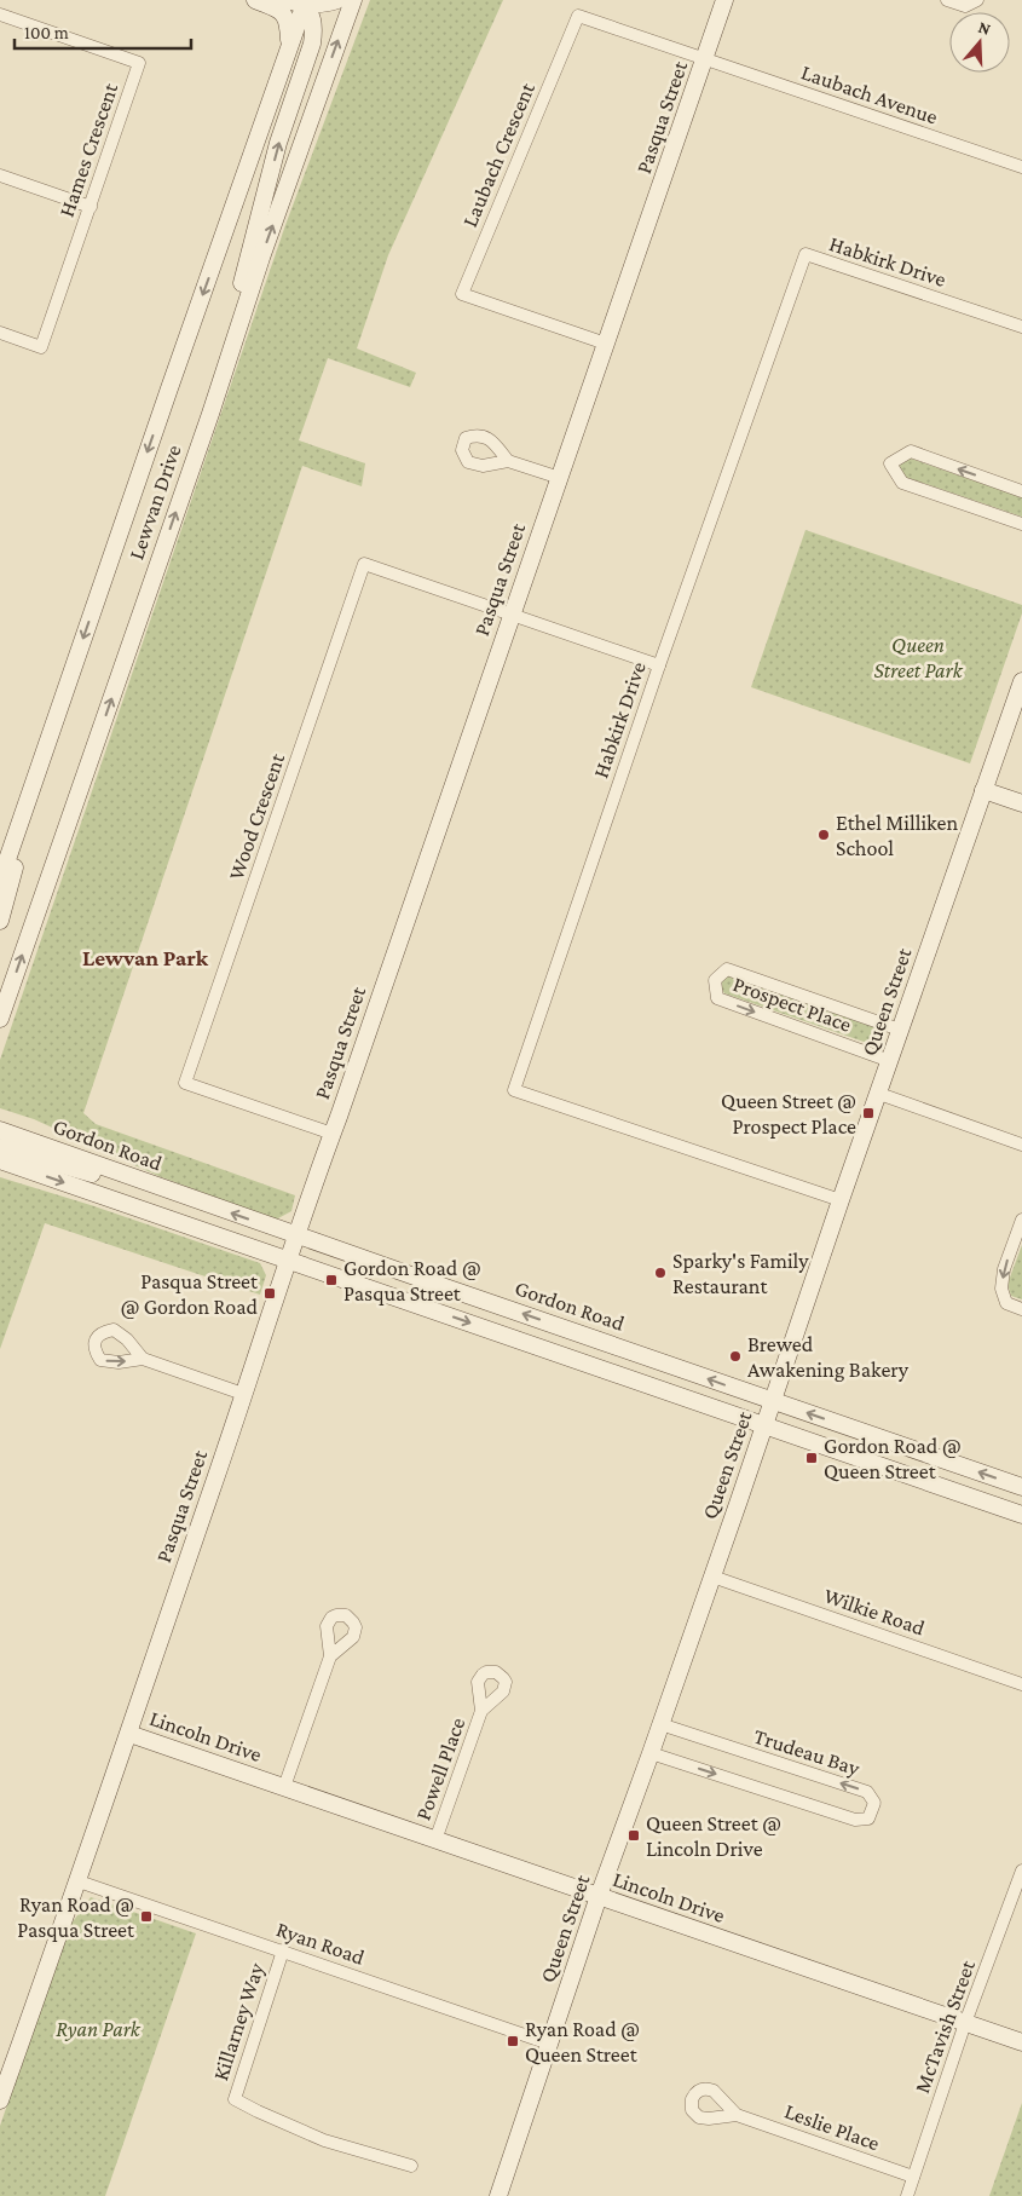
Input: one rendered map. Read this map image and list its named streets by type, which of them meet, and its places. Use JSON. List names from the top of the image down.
{
  "streets": {
    "main road": [
      "Pasqua Street",
      "Lewvan Drive",
      "Queen Street",
      "Gordon Road",
      "Lincoln Drive"
    ],
    "street": [
      "Laubach Avenue",
      "Hames Crescent",
      "Laubach Crescent",
      "Habkirk Drive",
      "Wood Crescent",
      "Prospect Place",
      "Wilkie Road",
      "Trudeau Bay",
      "Powell Place",
      "Ryan Road",
      "Killarney Way",
      "McTavish Street",
      "Leslie Place"
    ]
  },
  "crossings": [
    ["Laubach Avenue", "Pasqua Street"],
    ["Laubach Avenue", "Laubach Crescent"],
    ["Pasqua Street", "Laubach Crescent"],
    ["Pasqua Street", "Wood Crescent"],
    ["Pasqua Street", "Gordon Road"],
    ["Pasqua Street", "Lincoln Drive"],
    ["Pasqua Street", "Ryan Road"],
    ["Habkirk Drive", "Queen Street"],
    ["Queen Street", "Prospect Place"],
    ["Queen Street", "Gordon Road"],
    ["Queen Street", "Wilkie Road"],
    ["Queen Street", "Lincoln Drive"],
    ["Queen Street", "Trudeau Bay"],
    ["Queen Street", "Ryan Road"],
    ["Lincoln Drive", "Powell Place"],
    ["Lincoln Drive", "McTavish Street"],
    ["Ryan Road", "Killarney Way"],
    ["McTavish Street", "Leslie Place"]
  ],
  "districts": ["Lewvan Park"],
  "parks": ["Queen Street Park", "Ryan Park"],
  "places": {
    "other": ["Ethel Milliken School", "Sparky's Family Restaurant", "Brewed Awakening Bakery"],
    "transit": [
      "Queen Street @ Prospect Place",
      "Gordon Road @ Pasqua Street",
      "Pasqua Street @ Gordon Road",
      "Gordon Road @ Queen Street",
      "Queen Street @ Lincoln Drive",
      "Ryan Road @ Pasqua Street",
      "Ryan Road @ Queen Street"
    ]
  },
  "scale_bar": "100 m",
  "north": "top"
}
